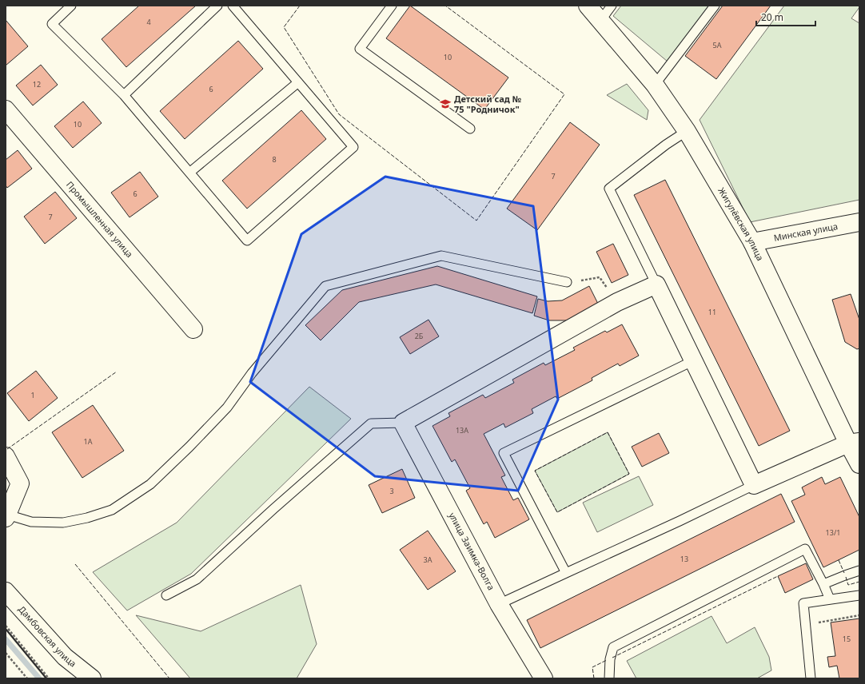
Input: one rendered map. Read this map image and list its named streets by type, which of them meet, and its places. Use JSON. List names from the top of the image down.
{
  "streets": {
    "street": [
      "Промышленная улица",
      "Жигулёвская улица",
      "Минская улица",
      "улица Заимка-Волга",
      "Дамбовская улица"
    ]
  },
  "crossings": [
    ["Жигулёвская улица", "Минская улица"]
  ],
  "places": {
    "school or university": ["Детский сад № 75 \"Родничок\""]
  },
  "house_numbers": [
    "4",
    "5А",
    "10",
    "12",
    "6",
    "10",
    "8",
    "7",
    "6",
    "7",
    "11",
    "2Б",
    "1",
    "13А",
    "1А",
    "3",
    "13/1",
    "13",
    "3А",
    "15"
  ],
  "scale_bar": "20 m"
}
